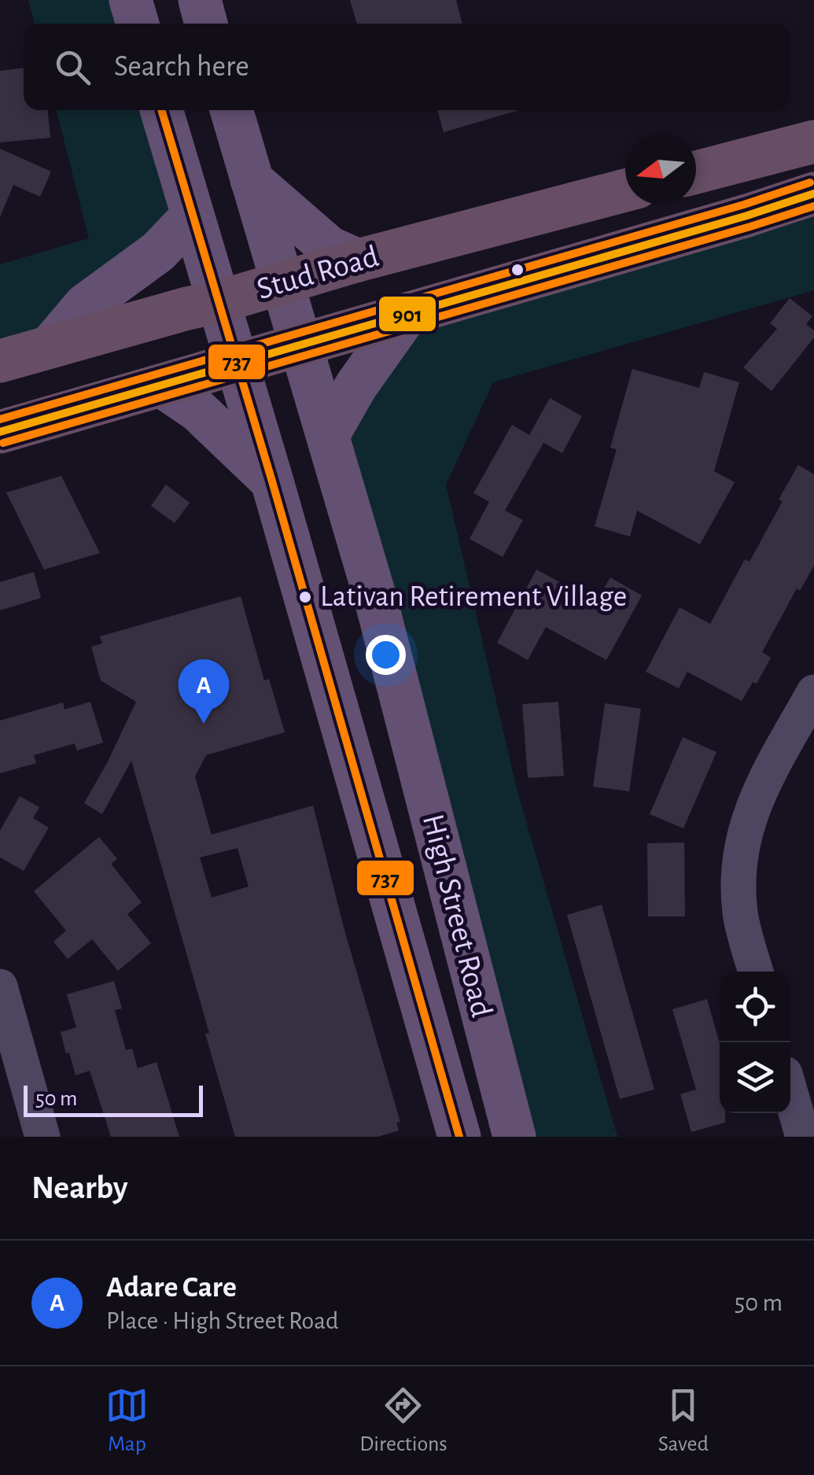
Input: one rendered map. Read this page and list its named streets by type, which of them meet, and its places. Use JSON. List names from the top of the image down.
{
  "streets": {
    "highway": ["Stud Road"],
    "main road": ["High Street Road"]
  },
  "crossings": [
    ["Stud Road", "High Street Road"]
  ],
  "places": ["Lativan Retirement Village"],
  "lines": ["transit line 737", "transit line 901"],
  "scale_bar": "50 m",
  "north": "left",
  "page": {
    "search": "Search here",
    "pins": "A",
    "scale": "50 m",
    "heading": "Nearby",
    "list": [
      {
        "mark": "A",
        "name": "Adare Care",
        "note": "Place · High Street Road",
        "value": "50 m"
      }
    ],
    "nav": ["Map", "Directions", "Saved"]
  }
}
